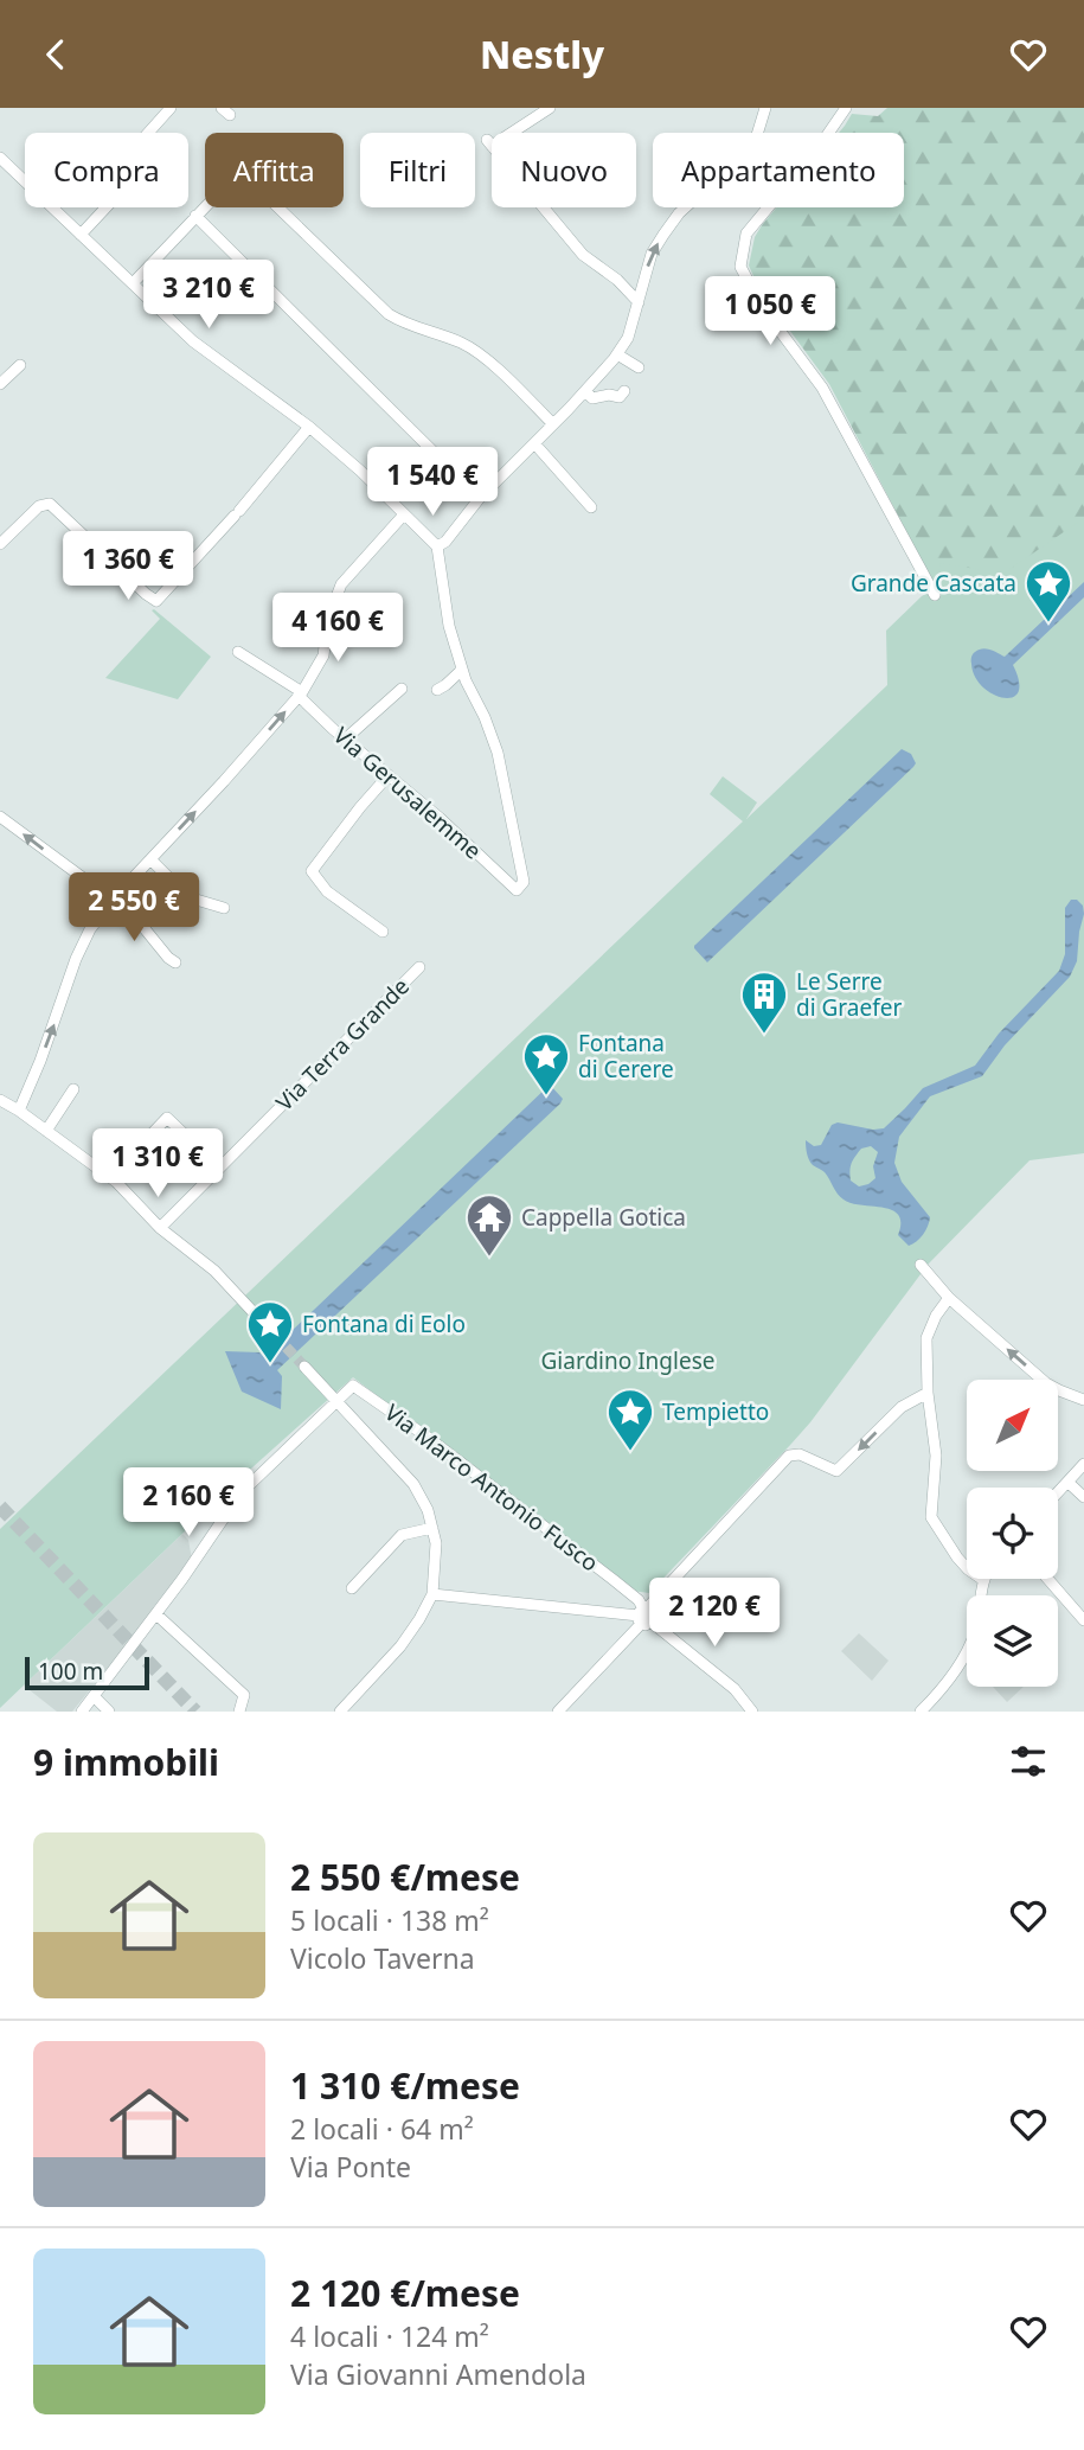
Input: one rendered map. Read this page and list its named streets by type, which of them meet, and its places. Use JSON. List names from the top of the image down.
{
  "streets": {
    "street": ["Via Gerusalemme", "Via Terra Grande", "Via Marco Antonio Fusco"]
  },
  "parks": ["Giardino Inglese"],
  "places": {
    "place": [
      "Grande Cascata",
      "Fontana di Cerere",
      "Fontana di Eolo",
      "Tempietto"
    ],
    "building": ["Le Serre di Graefer"],
    "temple": ["Cappella Gotica"]
  },
  "scale_bar": "100 m",
  "north": "top right",
  "page": {
    "header": "Nestly",
    "chip": [
      "Compra",
      "Affitta",
      "Filtri",
      "Nuovo",
      "Appartamento"
    ],
    "price": [
      "3 210 €",
      "1 050 €",
      "1 540 €",
      "1 360 €",
      "4 160 €",
      "2 550 €",
      "1 310 €",
      "2 160 €",
      "2 120 €"
    ],
    "scale": "100 m",
    "heading": "9 immobili",
    "list": [
      {
        "name": "2 550 €/mese",
        "note": "5 locali · 138 m² · Vicolo Taverna"
      },
      {
        "name": "1 310 €/mese",
        "note": "2 locali · 64 m² · Via Ponte"
      },
      {
        "name": "2 120 €/mese",
        "note": "4 locali · 124 m² · Via Giovanni Amendola"
      }
    ]
  }
}
